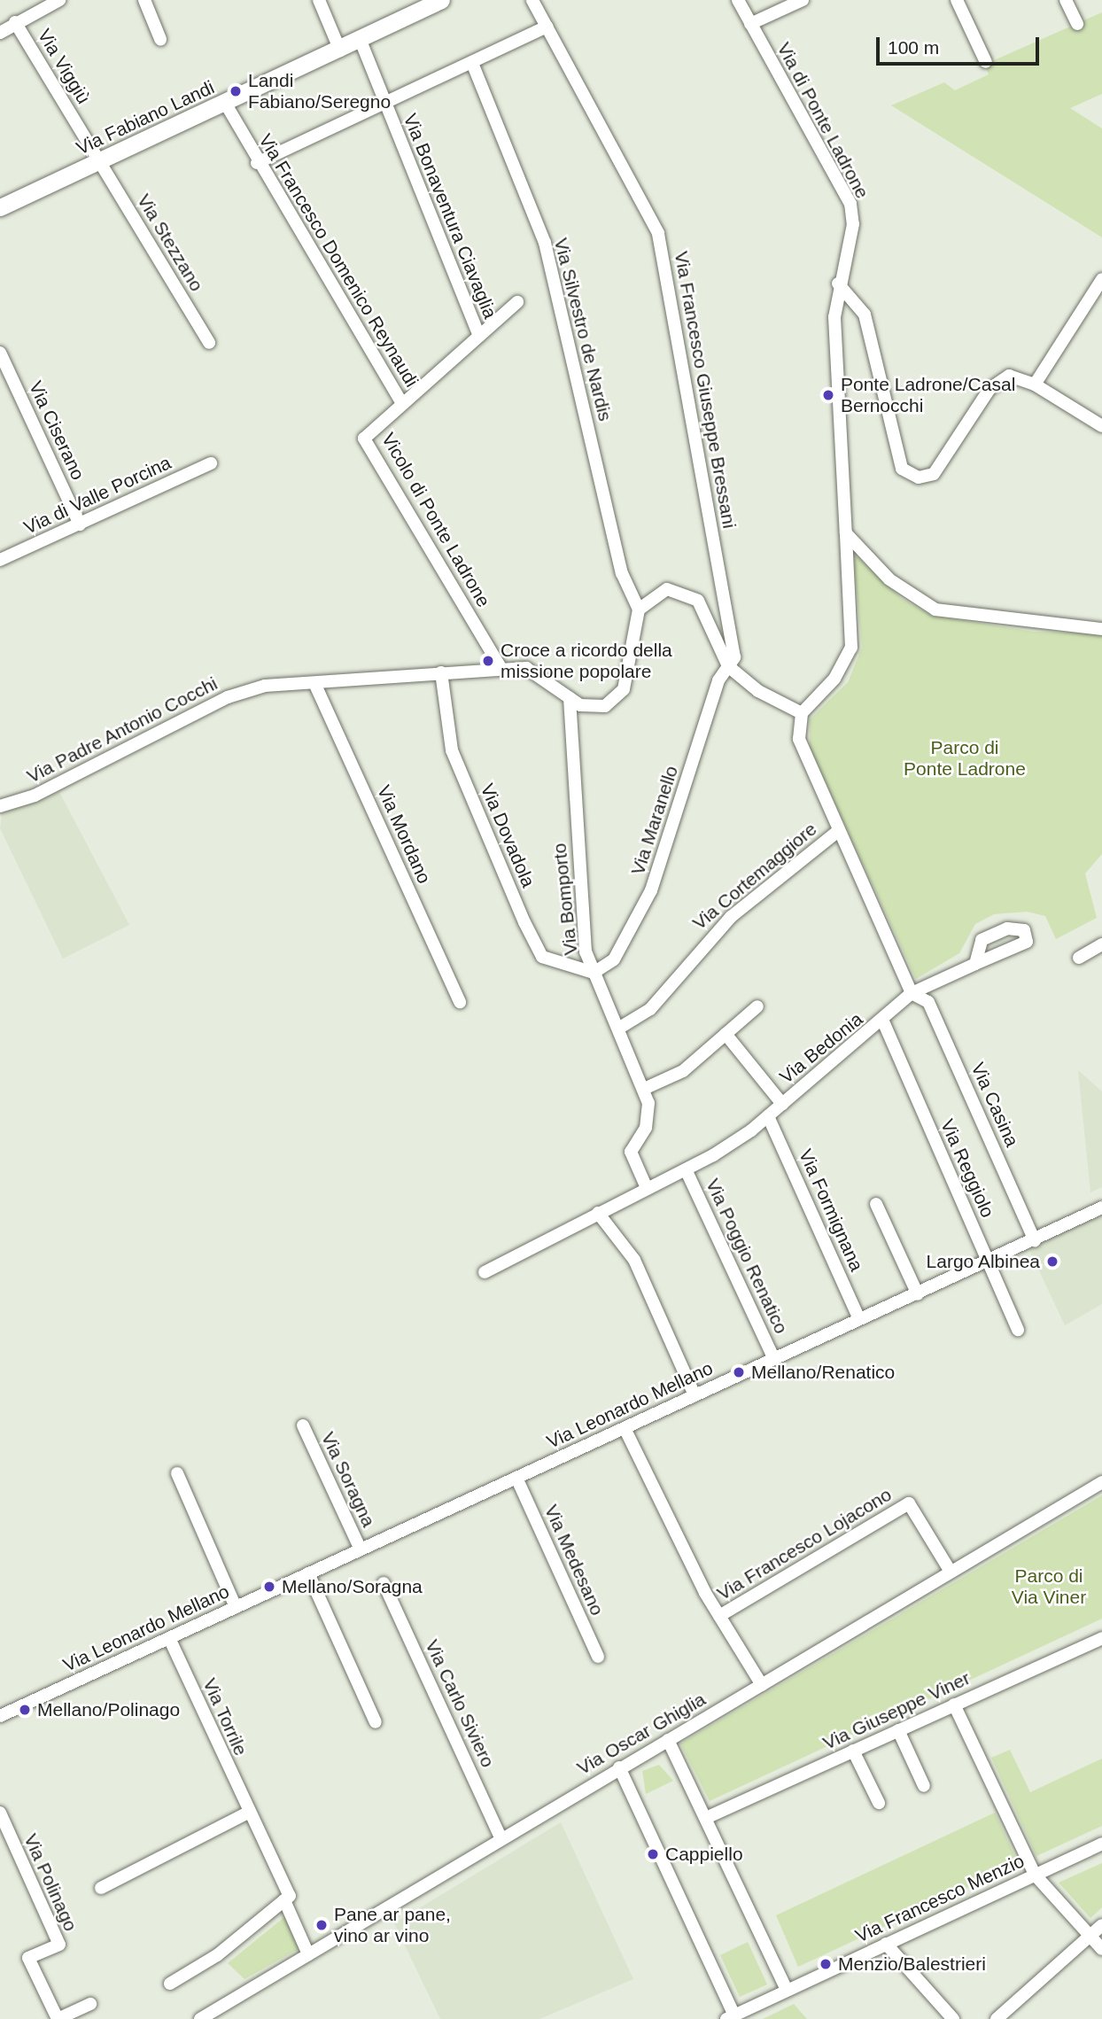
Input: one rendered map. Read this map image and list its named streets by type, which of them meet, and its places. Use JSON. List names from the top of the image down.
{
  "streets": {
    "street": [
      "Via Viggiù",
      "Via Fabiano Landi",
      "Via di Ponte Ladrone",
      "Via Bonaventura Ciavaglia",
      "Via Stezzano",
      "Via Francesco Domenico Reynaudi",
      "Via Silvestro de Nardis",
      "Via Francesco Giuseppe Bressani",
      "Via Ciserano",
      "Via di Valle Porcina",
      "Vicolo di Ponte Ladrone",
      "Via Padre Antonio Cocchi",
      "Via Maranello",
      "Via Mordano",
      "Via Dovadola",
      "Via Cortemaggiore",
      "Via Bomporto",
      "Via Bedonia",
      "Via Casina",
      "Via Reggiolo",
      "Via Formignana",
      "Via Poggio Renatico",
      "Via Leonardo Mellano",
      "Via Soragna",
      "Via Francesco Lojacono",
      "Via Medesano",
      "Via Carlo Siviero",
      "Via Giuseppe Viner",
      "Via Torrile",
      "Via Oscar Ghiglia",
      "Via Polinago",
      "Via Francesco Menzio"
    ]
  },
  "crossings": [
    ["Via Viggiù", "Via Fabiano Landi"],
    ["Via Viggiù", "Via Stezzano"],
    ["Via Fabiano Landi", "Via Bonaventura Ciavaglia"],
    ["Via Fabiano Landi", "Via Stezzano"],
    ["Via Fabiano Landi", "Via Francesco Domenico Reynaudi"],
    ["Via Bonaventura Ciavaglia", "Vicolo di Ponte Ladrone"],
    ["Via Francesco Domenico Reynaudi", "Vicolo di Ponte Ladrone"],
    ["Via Silvestro de Nardis", "Via Padre Antonio Cocchi"],
    ["Via Francesco Giuseppe Bressani", "Via Maranello"],
    ["Via Ciserano", "Via di Valle Porcina"],
    ["Vicolo di Ponte Ladrone", "Via Padre Antonio Cocchi"],
    ["Via Padre Antonio Cocchi", "Via Mordano"],
    ["Via Padre Antonio Cocchi", "Via Dovadola"],
    ["Via Padre Antonio Cocchi", "Via Bomporto"],
    ["Via Maranello", "Via Dovadola"],
    ["Via Maranello", "Via Bomporto"],
    ["Via Dovadola", "Via Bomporto"],
    ["Via Cortemaggiore", "Via Bomporto"],
    ["Via Bomporto", "Via Bedonia"],
    ["Via Bedonia", "Via Casina"],
    ["Via Bedonia", "Via Reggiolo"],
    ["Via Bedonia", "Via Formignana"],
    ["Via Bedonia", "Via Poggio Renatico"],
    ["Via Casina", "Via Leonardo Mellano"],
    ["Via Reggiolo", "Via Leonardo Mellano"],
    ["Via Formignana", "Via Leonardo Mellano"],
    ["Via Poggio Renatico", "Via Leonardo Mellano"],
    ["Via Leonardo Mellano", "Via Soragna"],
    ["Via Leonardo Mellano", "Via Medesano"],
    ["Via Leonardo Mellano", "Via Torrile"],
    ["Via Francesco Lojacono", "Via Oscar Ghiglia"],
    ["Via Carlo Siviero", "Via Oscar Ghiglia"],
    ["Via Torrile", "Via Oscar Ghiglia"]
  ],
  "parks": ["Parco di Ponte Ladrone", "Parco di Via Viner"],
  "places": [
    "Landi Fabiano/Seregno",
    "Ponte Ladrone/Casal Bernocchi",
    "Croce a ricordo della missione popolare",
    "Largo Albinea",
    "Mellano/Renatico",
    "Mellano/Soragna",
    "Mellano/Polinago",
    "Cappiello",
    "Pane ar pane, vino ar vino",
    "Menzio/Balestrieri"
  ],
  "scale_bar": "100 m"
}
